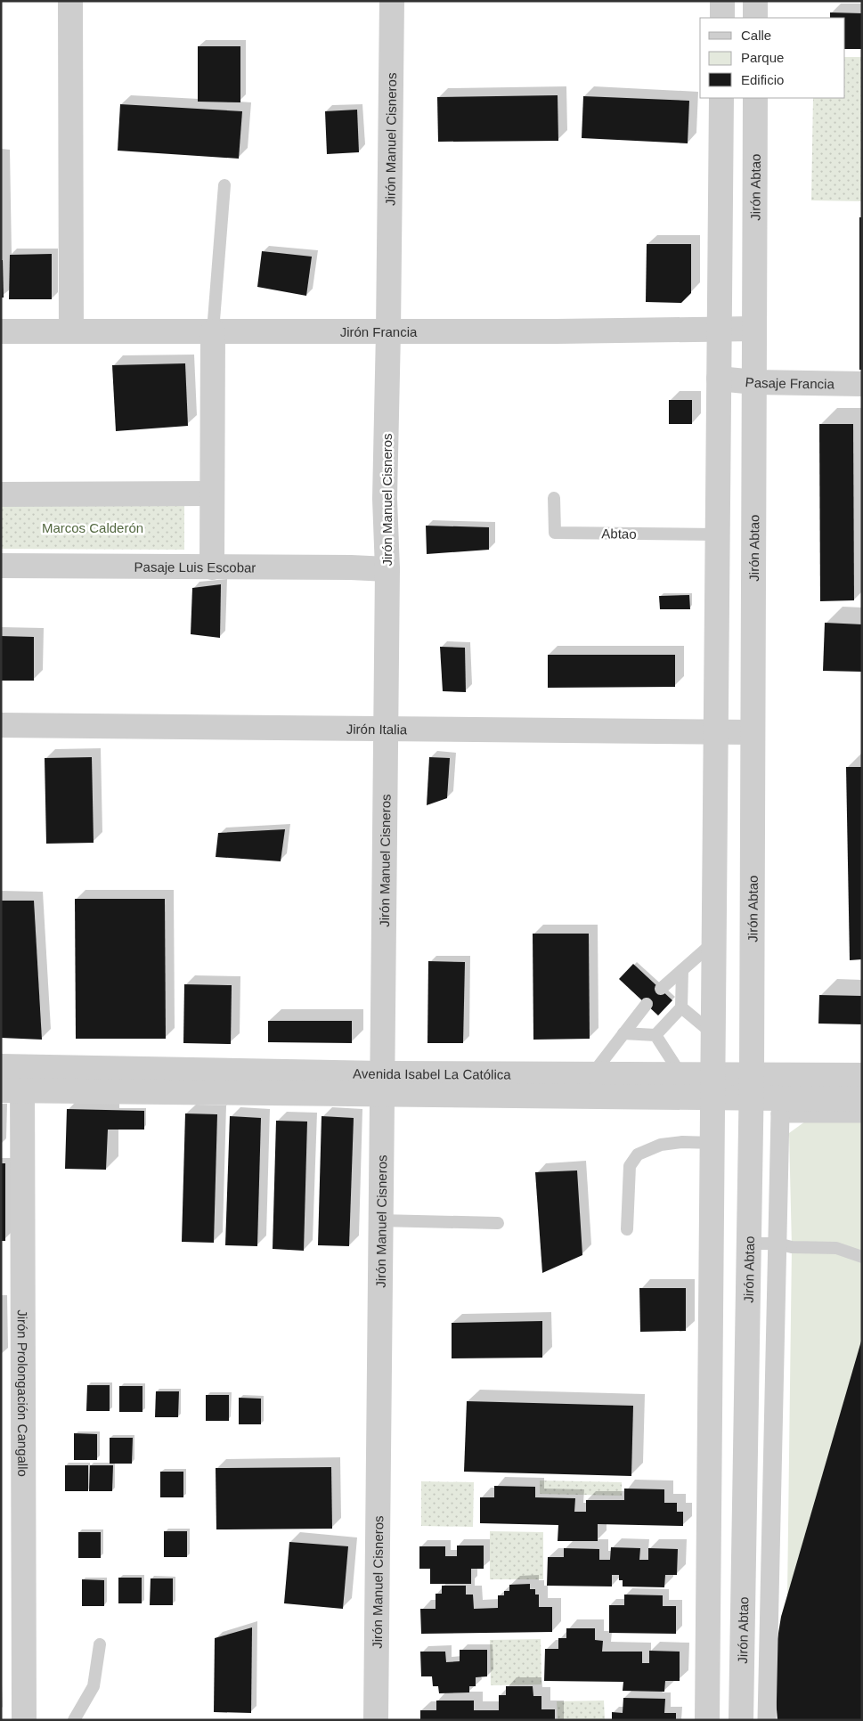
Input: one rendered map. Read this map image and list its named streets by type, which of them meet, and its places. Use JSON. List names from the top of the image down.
{
  "streets": {
    "street": [
      "Jirón Manuel Cisneros",
      "Jirón Abtao",
      "Jirón Francia",
      "Pasaje Francia",
      "Pasaje Luis Escobar",
      "Jirón Italia",
      "Avenida Isabel La Católica",
      "Jirón Prolongación Cangallo"
    ],
    "lane": ["Abtao"]
  },
  "crossings": [
    ["Jirón Manuel Cisneros", "Jirón Francia"],
    ["Jirón Manuel Cisneros", "Pasaje Luis Escobar"],
    ["Jirón Manuel Cisneros", "Jirón Italia"],
    ["Jirón Manuel Cisneros", "Avenida Isabel La Católica"],
    ["Jirón Abtao", "Jirón Francia"],
    ["Jirón Abtao", "Pasaje Francia"],
    ["Jirón Abtao", "Jirón Italia"],
    ["Jirón Abtao", "Avenida Isabel La Católica"],
    ["Avenida Isabel La Católica", "Jirón Prolongación Cangallo"]
  ],
  "parks": ["Marcos Calderón"],
  "legend": ["Calle", "Parque", "Edificio"]
}
